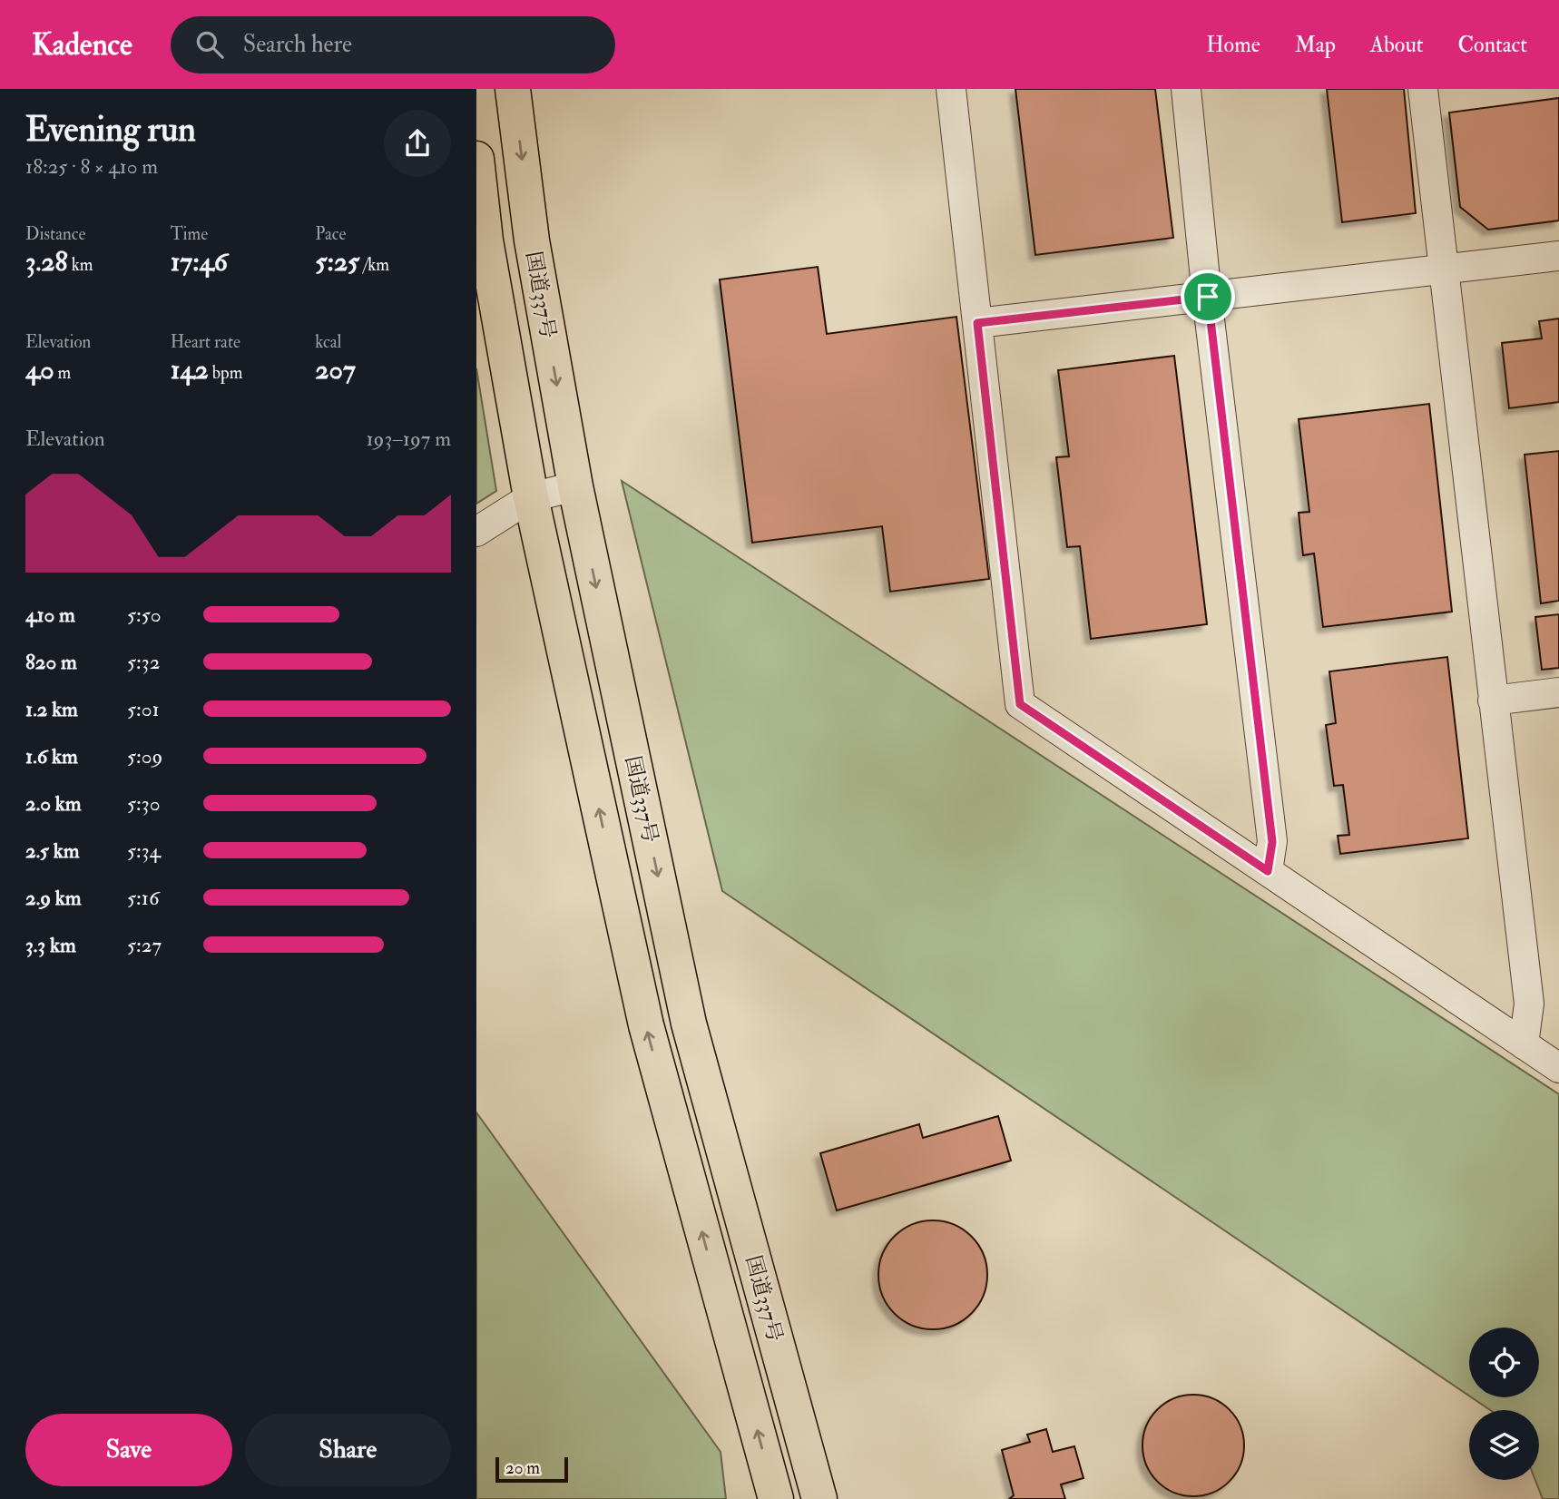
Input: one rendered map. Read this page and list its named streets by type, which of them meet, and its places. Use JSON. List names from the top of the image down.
{
  "streets": {
    "highway": ["国道337号"]
  },
  "scale_bar": "20 m",
  "page": {
    "header": "Kadence",
    "search": "Search here",
    "nav": [
      "Home",
      "Map",
      "About",
      "Contact"
    ],
    "heading": ["Evening run", "18:25 · 8 × 410 m"],
    "stats": [
      ["Distance", "3.28 km"],
      ["Time", "17:46"],
      ["Pace", "5:25 /km"],
      ["Elevation", "40 m"],
      ["Heart rate", "142 bpm"],
      ["kcal", "207"]
    ],
    "chart": ["Elevation", "193–197 m"],
    "list": [
      {
        "name": "410 m",
        "note": "5:50"
      },
      {
        "name": "820 m",
        "note": "5:32"
      },
      {
        "name": "1.2 km",
        "note": "5:01"
      },
      {
        "name": "1.6 km",
        "note": "5:09"
      },
      {
        "name": "2.0 km",
        "note": "5:30"
      },
      {
        "name": "2.5 km",
        "note": "5:34"
      },
      {
        "name": "2.9 km",
        "note": "5:16"
      },
      {
        "name": "3.3 km",
        "note": "5:27"
      }
    ],
    "buttons": ["Save", "Share"],
    "scale": "20 m"
  }
}
